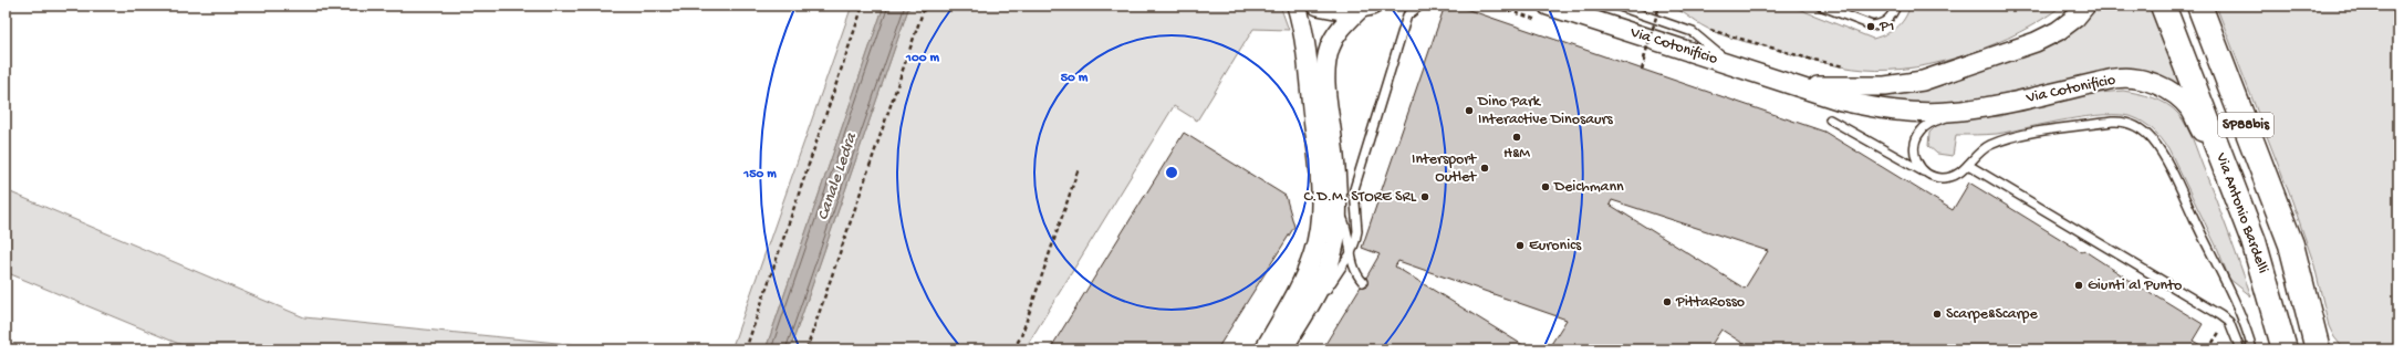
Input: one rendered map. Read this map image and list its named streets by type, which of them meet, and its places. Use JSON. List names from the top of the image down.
{
  "streets": {
    "main road": ["SP88bis", "Via Antonio Bardelli"],
    "street": ["Via Cotonificio"]
  },
  "crossings": [
    ["Via Cotonificio", "Via Antonio Bardelli"]
  ],
  "water": ["Canale Ledra"],
  "places": [
    "P1",
    "Dino Park Interactive Dinosaurs",
    "H&M",
    "Intersport Outlet",
    "Deichmann",
    "C.D.M. STORE SRL",
    "Euronics",
    "Giunti al Punto",
    "PittaRosso",
    "Scarpe&Scarpe"
  ],
  "rings": ["100 m", "50 m", "150 m"]
}
